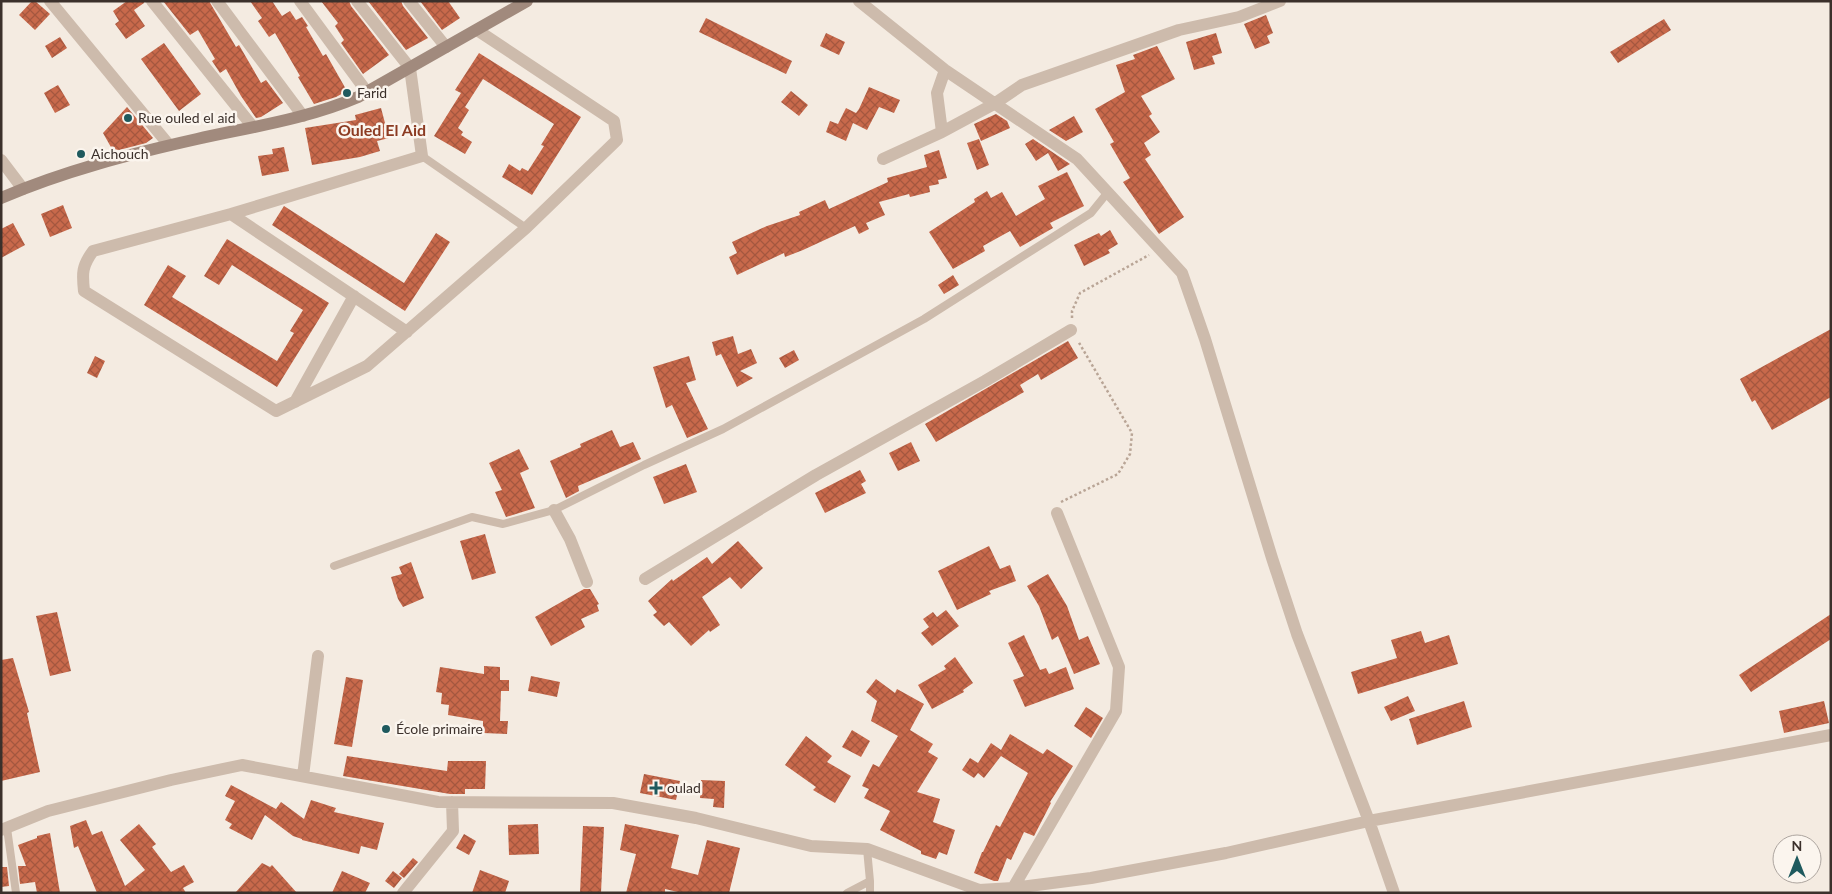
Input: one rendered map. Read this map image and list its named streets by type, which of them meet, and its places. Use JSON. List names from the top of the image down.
{
  "districts": ["Ouled El Aid"],
  "places": {
    "other": [
      "Farid",
      "Rue ouled el aid",
      "Aichouch",
      "École primaire"
    ],
    "health": ["oulad"]
  },
  "north": "top"
}
